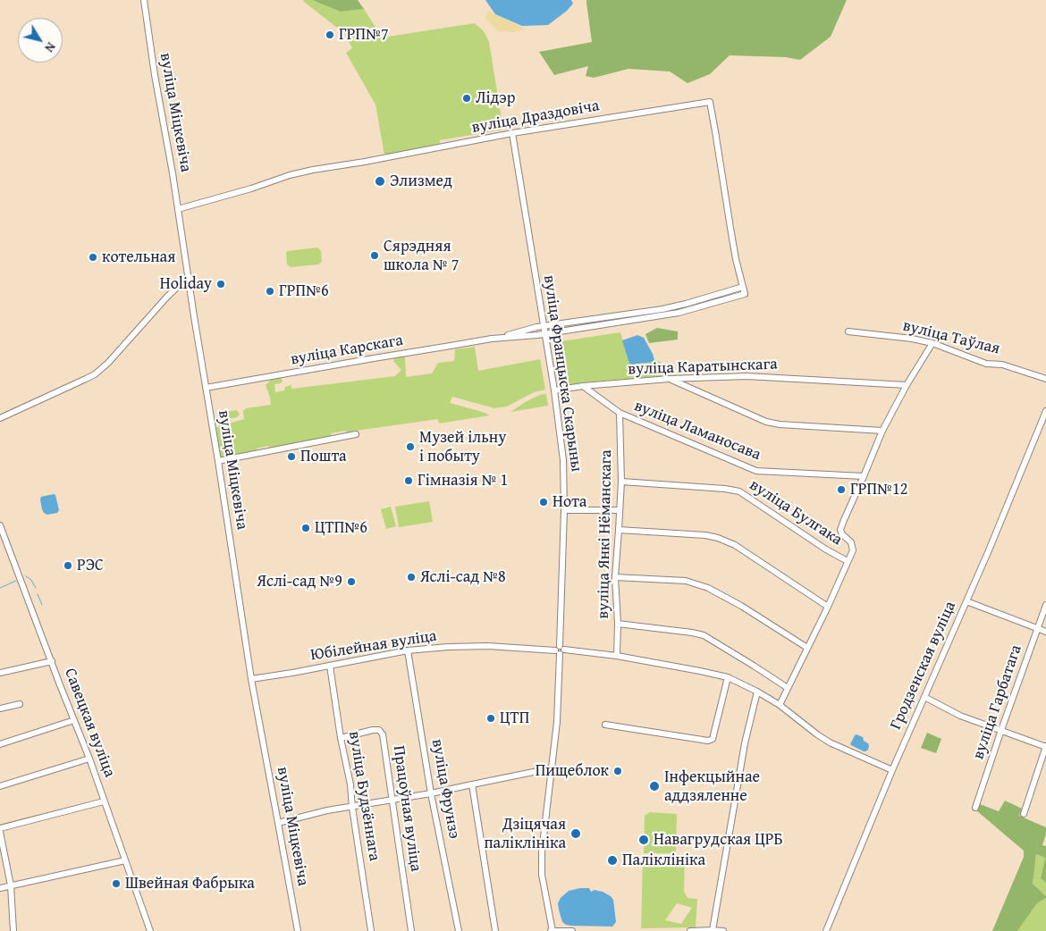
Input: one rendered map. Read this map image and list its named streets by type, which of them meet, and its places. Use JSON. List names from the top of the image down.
{
  "streets": {
    "street": [
      "вуліца Міцкевіча",
      "вуліца Драздовіча",
      "вуліца Таўлая",
      "вуліца Карскага",
      "вуліца Каратынскага",
      "вуліца Францыска Скарыны",
      "вуліца Ламаносава",
      "вуліца Булгака",
      "вуліца Янкі Нёманскага",
      "Юбілейная вуліца",
      "Гродзенская вуліца",
      "вуліца Гарбатага",
      "Савецкая вуліца",
      "вуліца Фрунзэ",
      "вуліца Будзённага",
      "Працоўная вуліца"
    ]
  },
  "crossings": [
    ["вуліца Міцкевіча", "вуліца Драздовіча"],
    ["вуліца Міцкевіча", "вуліца Карскага"],
    ["вуліца Міцкевіча", "Юбілейная вуліца"],
    ["вуліца Драздовіча", "вуліца Карскага"],
    ["вуліца Драздовіча", "вуліца Францыска Скарыны"],
    ["вуліца Карскага", "вуліца Францыска Скарыны"],
    ["вуліца Каратынскага", "вуліца Францыска Скарыны"],
    ["вуліца Каратынскага", "вуліца Ламаносава"],
    ["вуліца Францыска Скарыны", "Юбілейная вуліца"],
    ["вуліца Ламаносава", "вуліца Янкі Нёманскага"],
    ["вуліца Булгака", "вуліца Янкі Нёманскага"],
    ["вуліца Янкі Нёманскага", "Юбілейная вуліца"],
    ["Юбілейная вуліца", "Гродзенская вуліца"],
    ["Юбілейная вуліца", "вуліца Фрунзэ"],
    ["Юбілейная вуліца", "вуліца Будзённага"],
    ["вуліца Будзённага", "Працоўная вуліца"]
  ],
  "places": [
    "ГРП№7",
    "Лідэр",
    "Элизмед",
    "Сярэдняя школа № 7",
    "котельная",
    "Holiday",
    "ГРП№6",
    "Музей ільну і побыту",
    "Пошта",
    "Гімназія № 1",
    "ГРП№12",
    "Нота",
    "ЦТП№6",
    "РЭС",
    "Яслі-сад №8",
    "Яслі-сад №9",
    "ЦТП",
    "Пищеблок",
    "Інфекцыйнае аддзяленне",
    "Дзіцячая паліклініка",
    "Навагрудская ЦРБ",
    "Паліклініка",
    "Швейная Фабрыка"
  ],
  "north": "bottom right"
}
